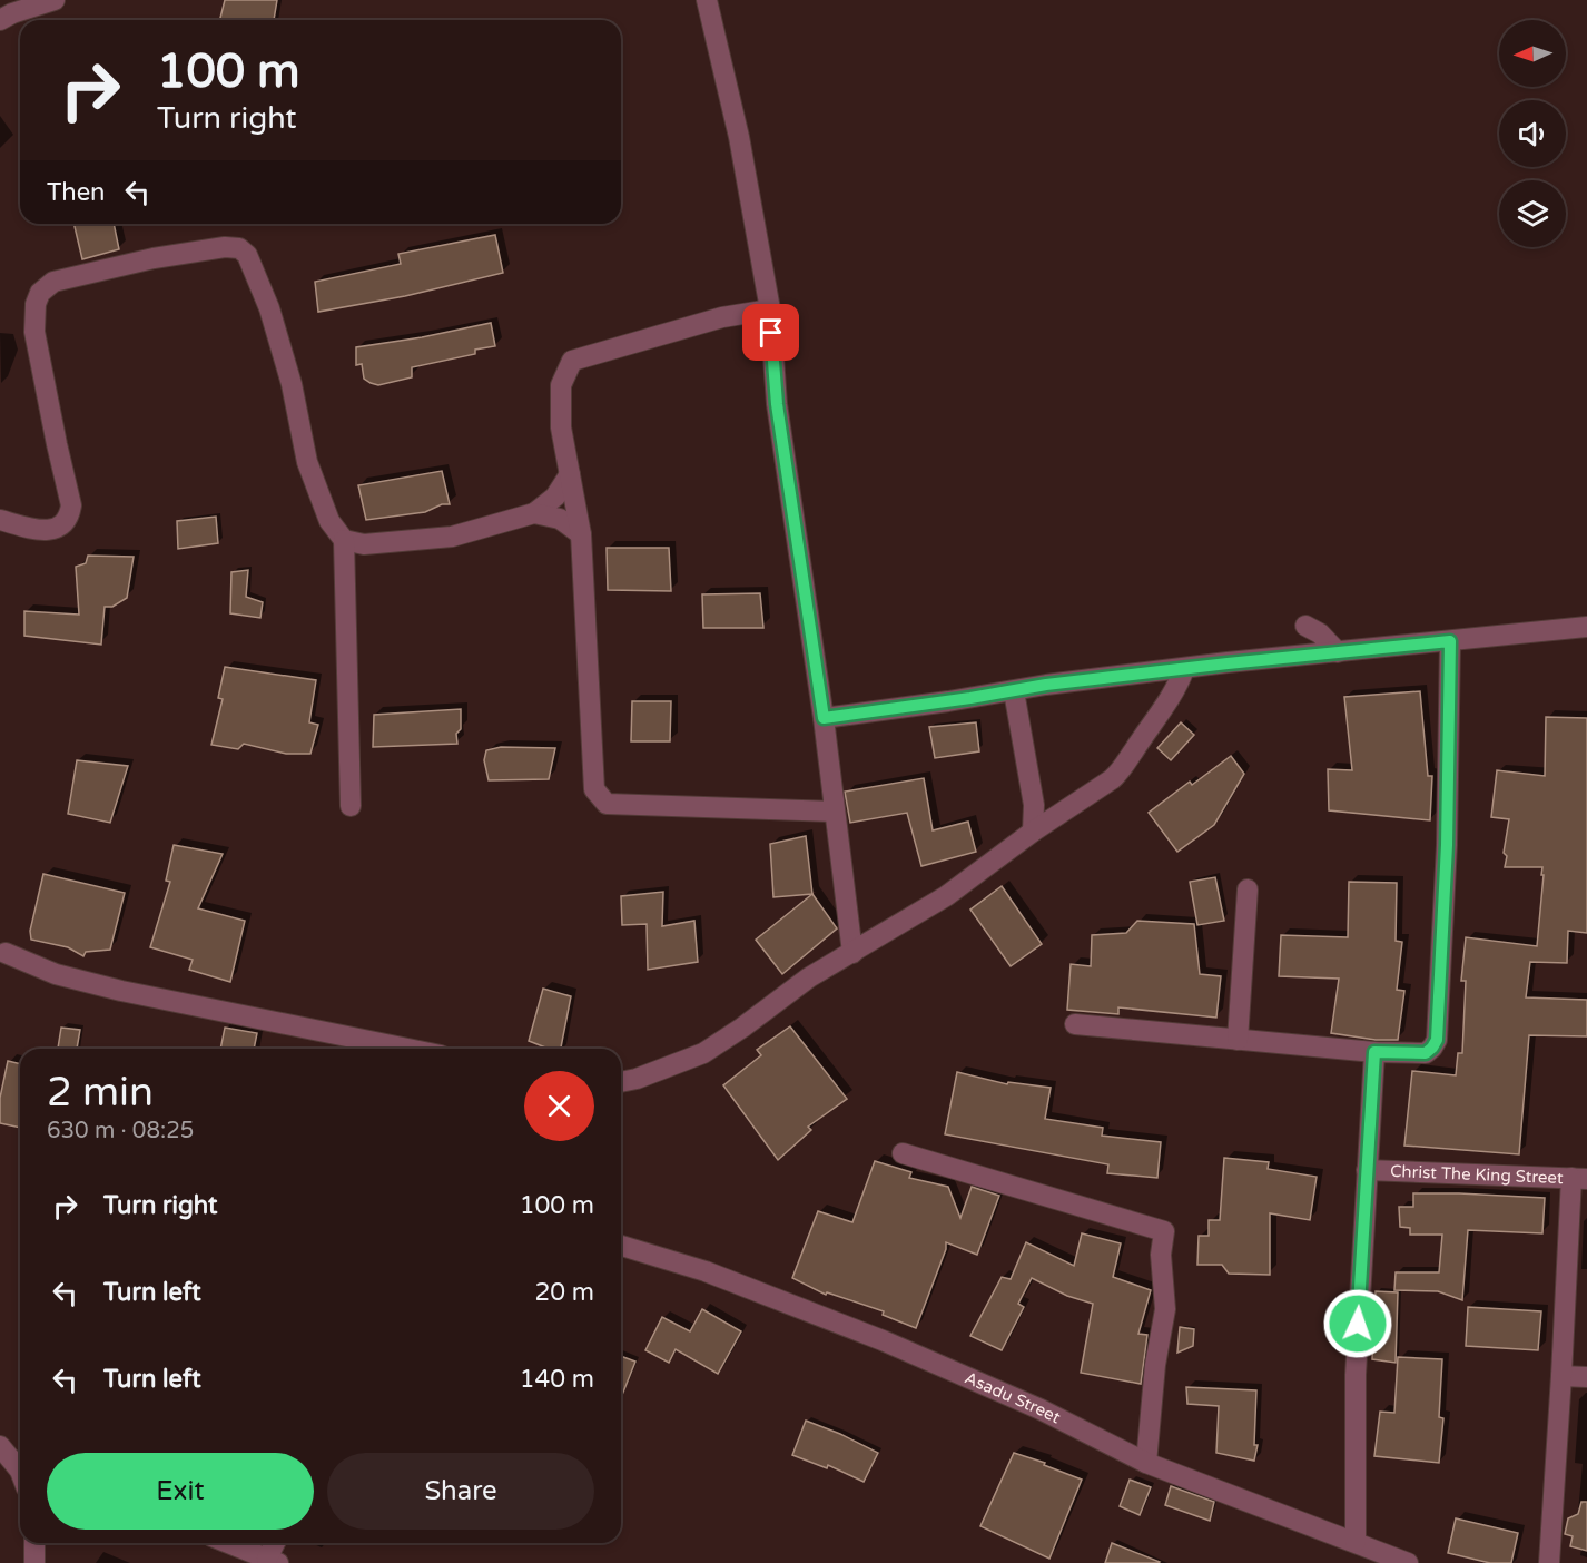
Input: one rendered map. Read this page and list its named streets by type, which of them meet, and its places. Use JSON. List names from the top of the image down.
{
  "streets": {
    "street": ["Christ The King Street", "Asadu Street"]
  },
  "north": "left",
  "page": {
    "turn": ["100 m", "Turn right"],
    "then": "Then",
    "heading": ["2 min", "630 m · 08:25"],
    "list": [
      {
        "name": "Turn right",
        "value": "100 m"
      },
      {
        "name": "Turn left",
        "value": "20 m"
      },
      {
        "name": "Turn left",
        "value": "140 m"
      }
    ],
    "buttons": ["Exit", "Share"]
  }
}
